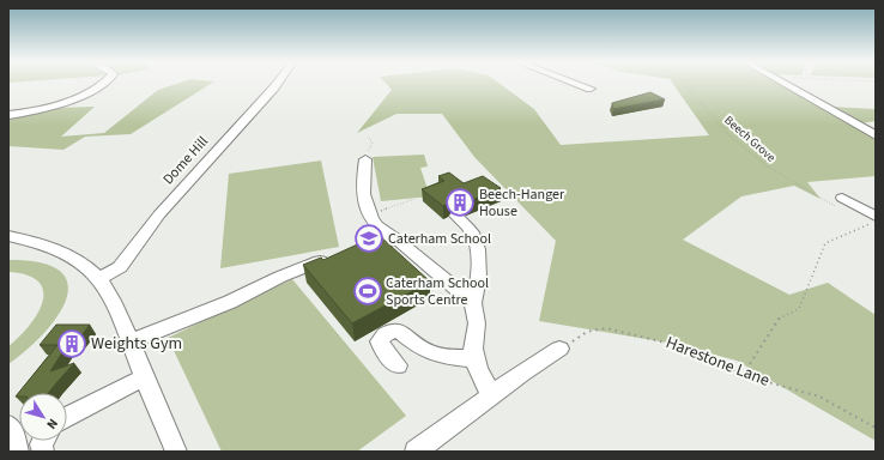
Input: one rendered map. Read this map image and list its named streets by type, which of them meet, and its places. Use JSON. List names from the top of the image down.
{
  "streets": {
    "street": ["Dome Hill"],
    "path": ["Beech Grove", "Harestone Lane"]
  },
  "places": {
    "building": ["Beech-Hanger House", "Weights Gym"],
    "school or university": ["Caterham School"],
    "sports": ["Caterham School Sports Centre"]
  },
  "north": "bottom right"
}
